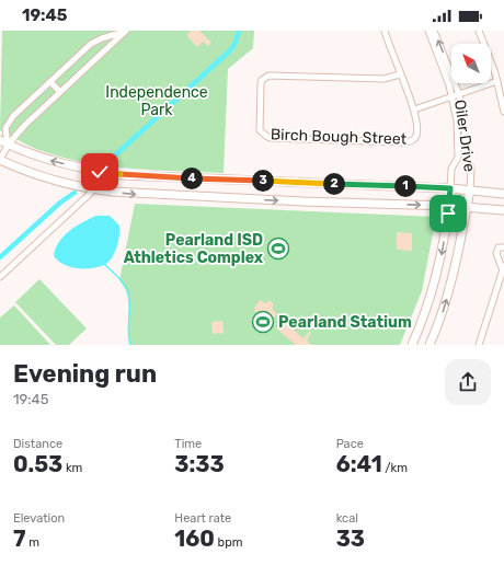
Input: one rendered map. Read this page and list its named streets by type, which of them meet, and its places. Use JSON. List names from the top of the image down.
{
  "streets": {
    "main road": ["Oiler Drive"],
    "street": ["Birch Bough Street"]
  },
  "parks": ["Independence Park"],
  "places": {
    "sports": ["Pearland ISD Athletics Complex", "Pearland Statium"]
  },
  "north": "top left",
  "page": {
    "status": "19:45",
    "pins": [
      "4",
      "3",
      "2",
      "1"
    ],
    "heading": ["Evening run", "19:45"],
    "stats": [
      ["Distance", "0.53 km"],
      ["Time", "3:33"],
      ["Pace", "6:41 /km"],
      ["Elevation", "7 m"],
      ["Heart rate", "160 bpm"],
      ["kcal", "33"]
    ]
  }
}
